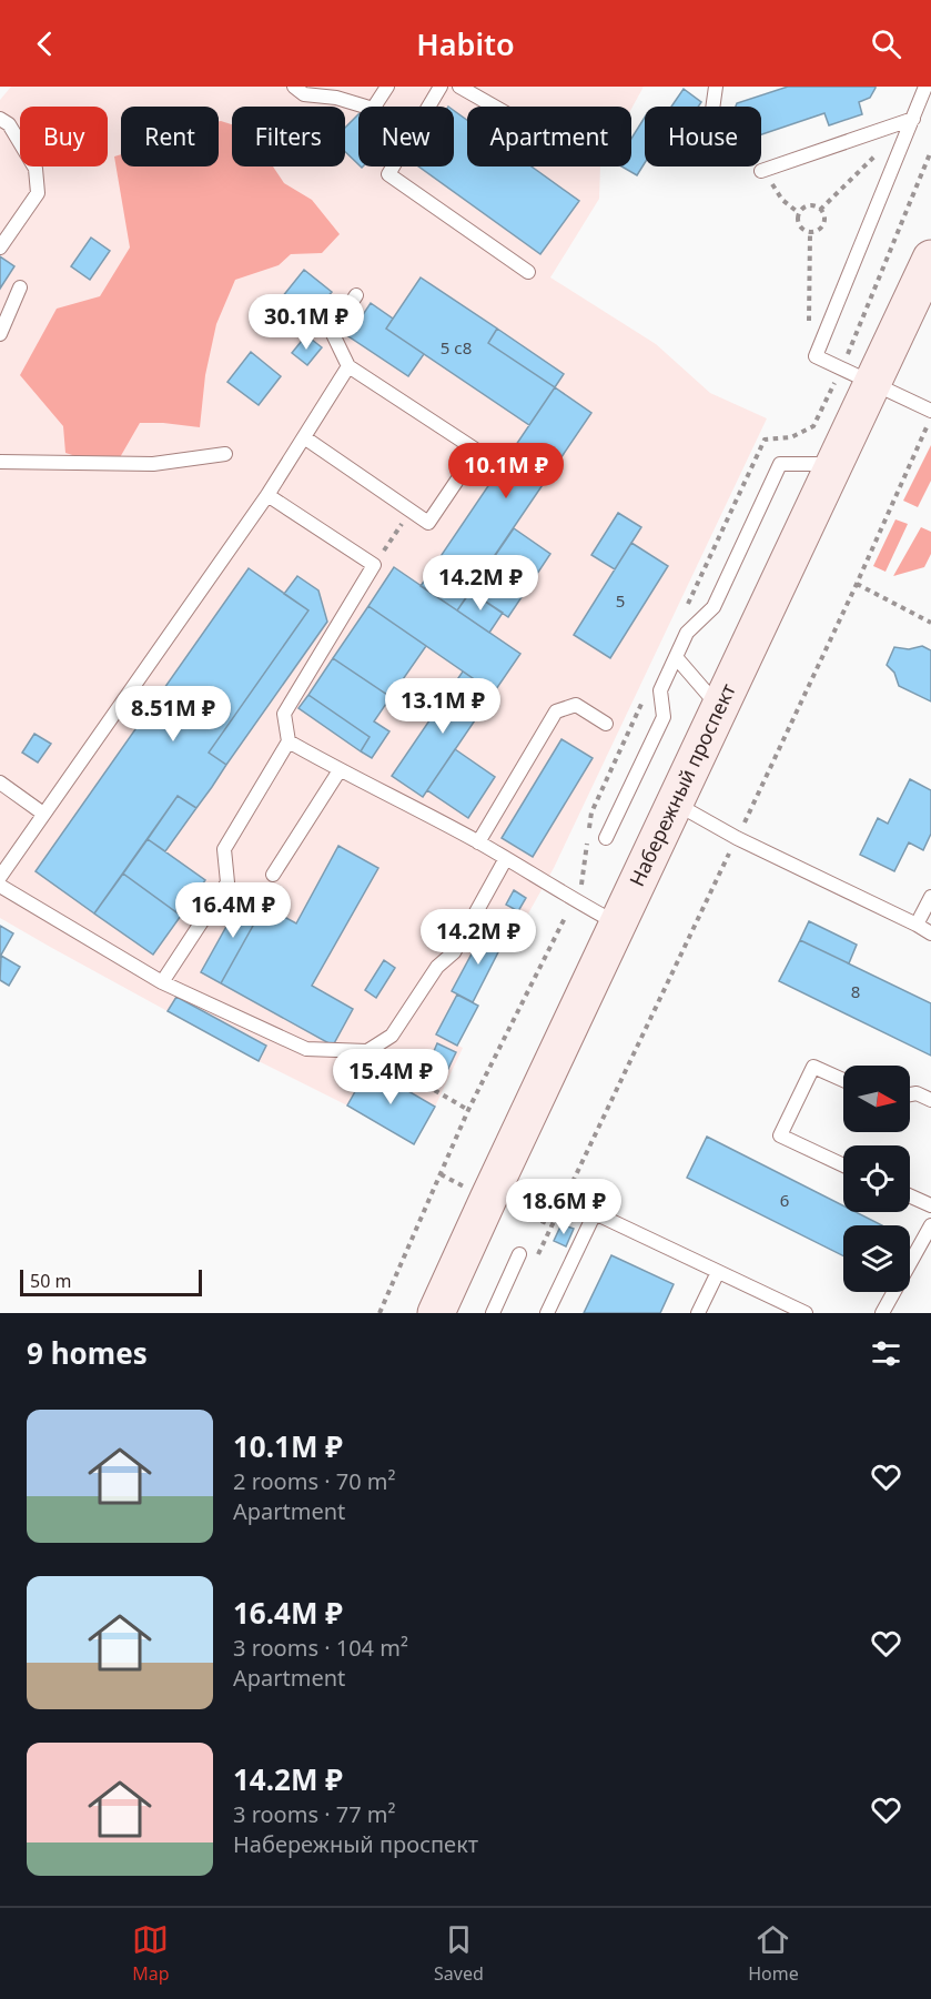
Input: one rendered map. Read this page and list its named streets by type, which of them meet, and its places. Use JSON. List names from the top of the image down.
{
  "streets": {
    "main road": ["Набережный проспект"]
  },
  "house_numbers": [
    "5 с8",
    "5",
    "8",
    "6"
  ],
  "scale_bar": "50 m",
  "north": "right",
  "page": {
    "header": "Habito",
    "chip": [
      "Buy",
      "Rent",
      "Filters",
      "New",
      "Apartment",
      "House"
    ],
    "price": [
      "30.1M ₽",
      "10.1M ₽",
      "14.2M ₽",
      "13.1M ₽",
      "8.51M ₽",
      "16.4M ₽",
      "14.2M ₽",
      "15.4M ₽",
      "18.6M ₽"
    ],
    "scale": "50 m",
    "heading": "9 homes",
    "list": [
      {
        "name": "10.1M ₽",
        "note": "2 rooms · 70 m² · Apartment"
      },
      {
        "name": "16.4M ₽",
        "note": "3 rooms · 104 m² · Apartment"
      },
      {
        "name": "14.2M ₽",
        "note": "3 rooms · 77 m² · Набережный проспект"
      }
    ],
    "tabs": ["Map", "Saved", "Home"]
  }
}
